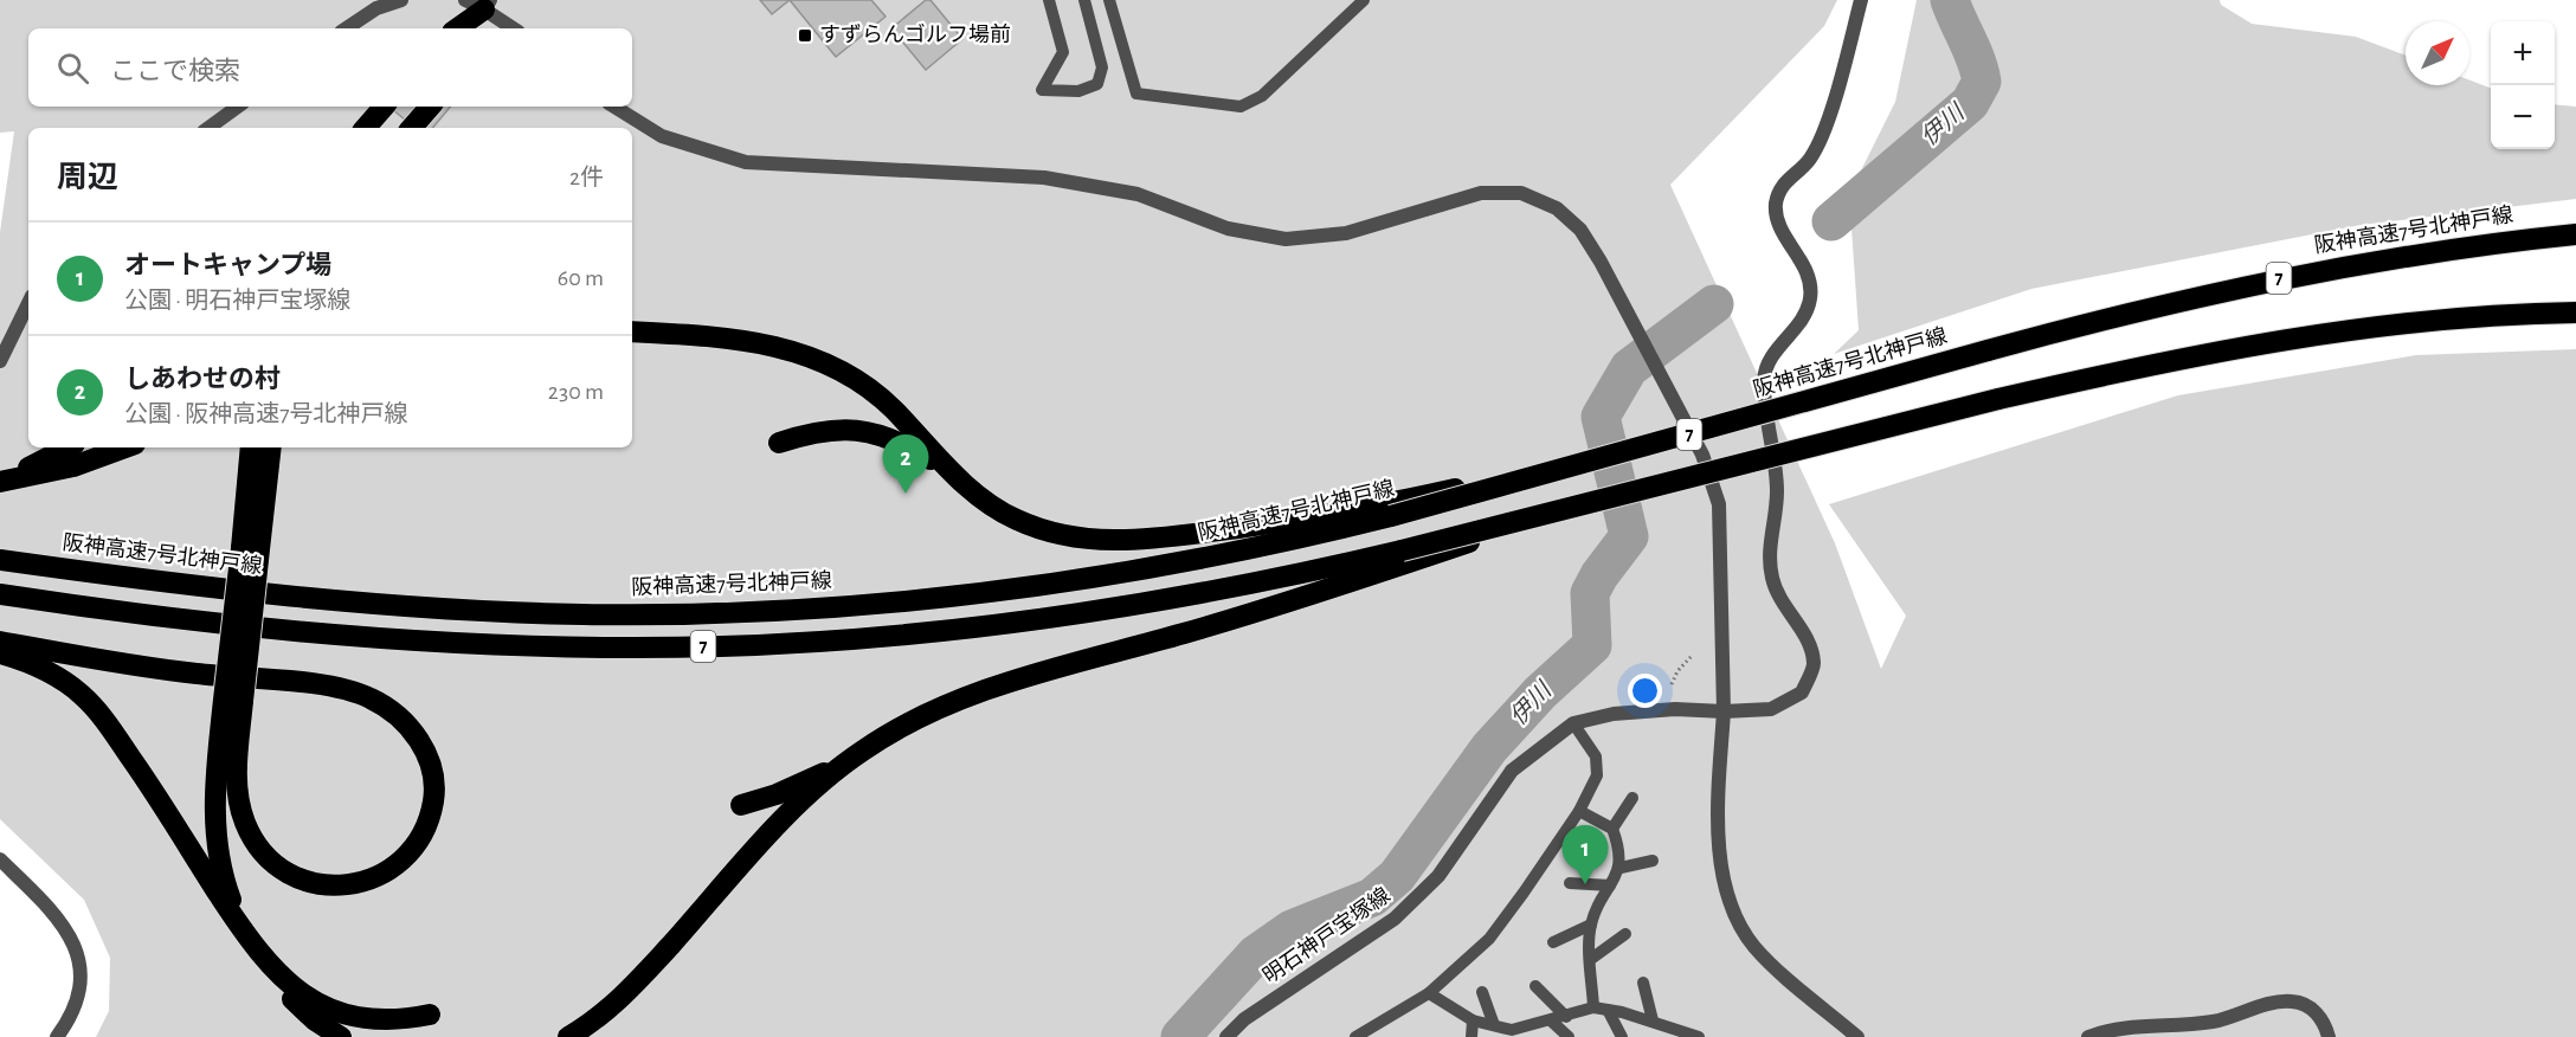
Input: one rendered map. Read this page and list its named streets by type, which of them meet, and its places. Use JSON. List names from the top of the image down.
{
  "streets": {
    "highway": ["阪神高速7号北神戸線", "7"],
    "street": ["明石神戸宝塚線"]
  },
  "crossings": [
    ["阪神高速7号北神戸線", "7"]
  ],
  "water": ["伊川"],
  "places": {
    "transit": ["すずらんゴルフ場前"]
  },
  "north": "top right",
  "page": {
    "map_buttons": ["+", "−"],
    "search": "ここで検索",
    "heading": ["周辺", "2件"],
    "list": [
      {
        "mark": "1",
        "name": "オートキャンプ場",
        "note": "公園 · 明石神戸宝塚線",
        "value": "60 m"
      },
      {
        "mark": "2",
        "name": "しあわせの村",
        "note": "公園 · 阪神高速7号北神戸線",
        "value": "230 m"
      }
    ],
    "pins": ["2", "1"]
  }
}
